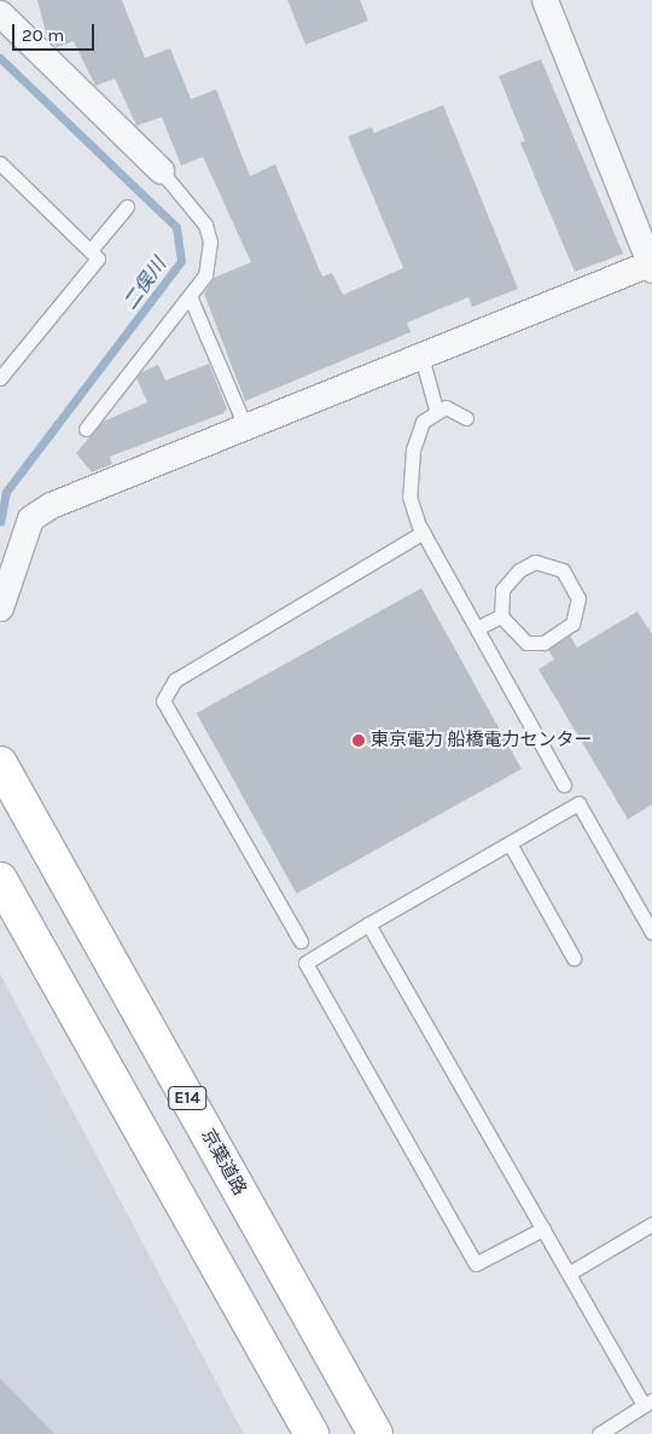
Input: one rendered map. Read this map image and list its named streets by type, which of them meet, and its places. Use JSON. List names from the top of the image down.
{
  "streets": {
    "highway": ["E14", "京葉道路"]
  },
  "water": ["二俣川"],
  "places": ["東京電力 船橋電力センター"],
  "scale_bar": "20 m"
}
